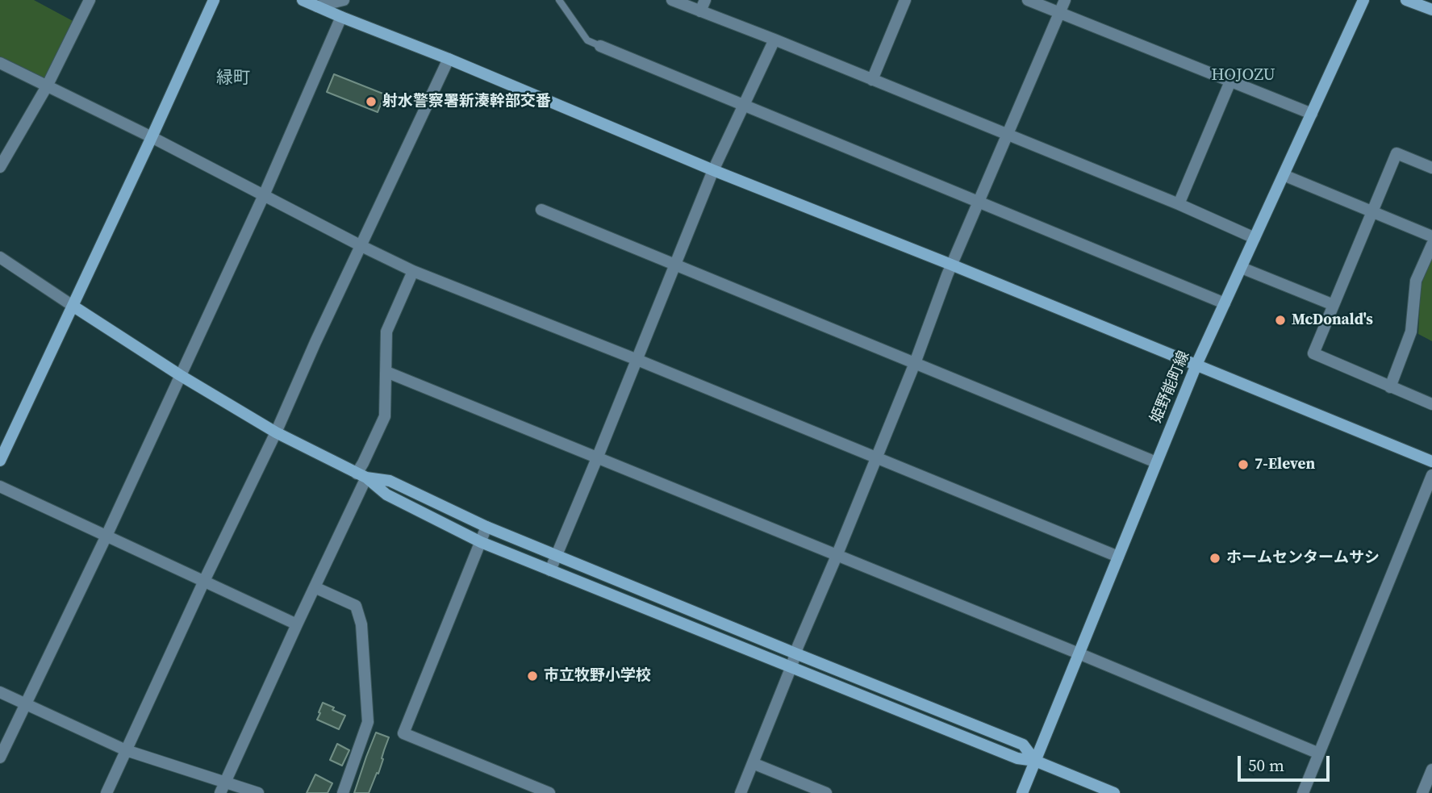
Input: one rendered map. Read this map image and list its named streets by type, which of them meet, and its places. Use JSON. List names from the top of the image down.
{
  "streets": {
    "street": ["姫野能町線"]
  },
  "districts": ["HOJOZU", "緑町"],
  "places": [
    "射水警察署新湊幹部交番",
    "McDonald's",
    "7-Eleven",
    "ホームセンタームサシ",
    "市立牧野小学校"
  ],
  "scale_bar": "50 m"
}
